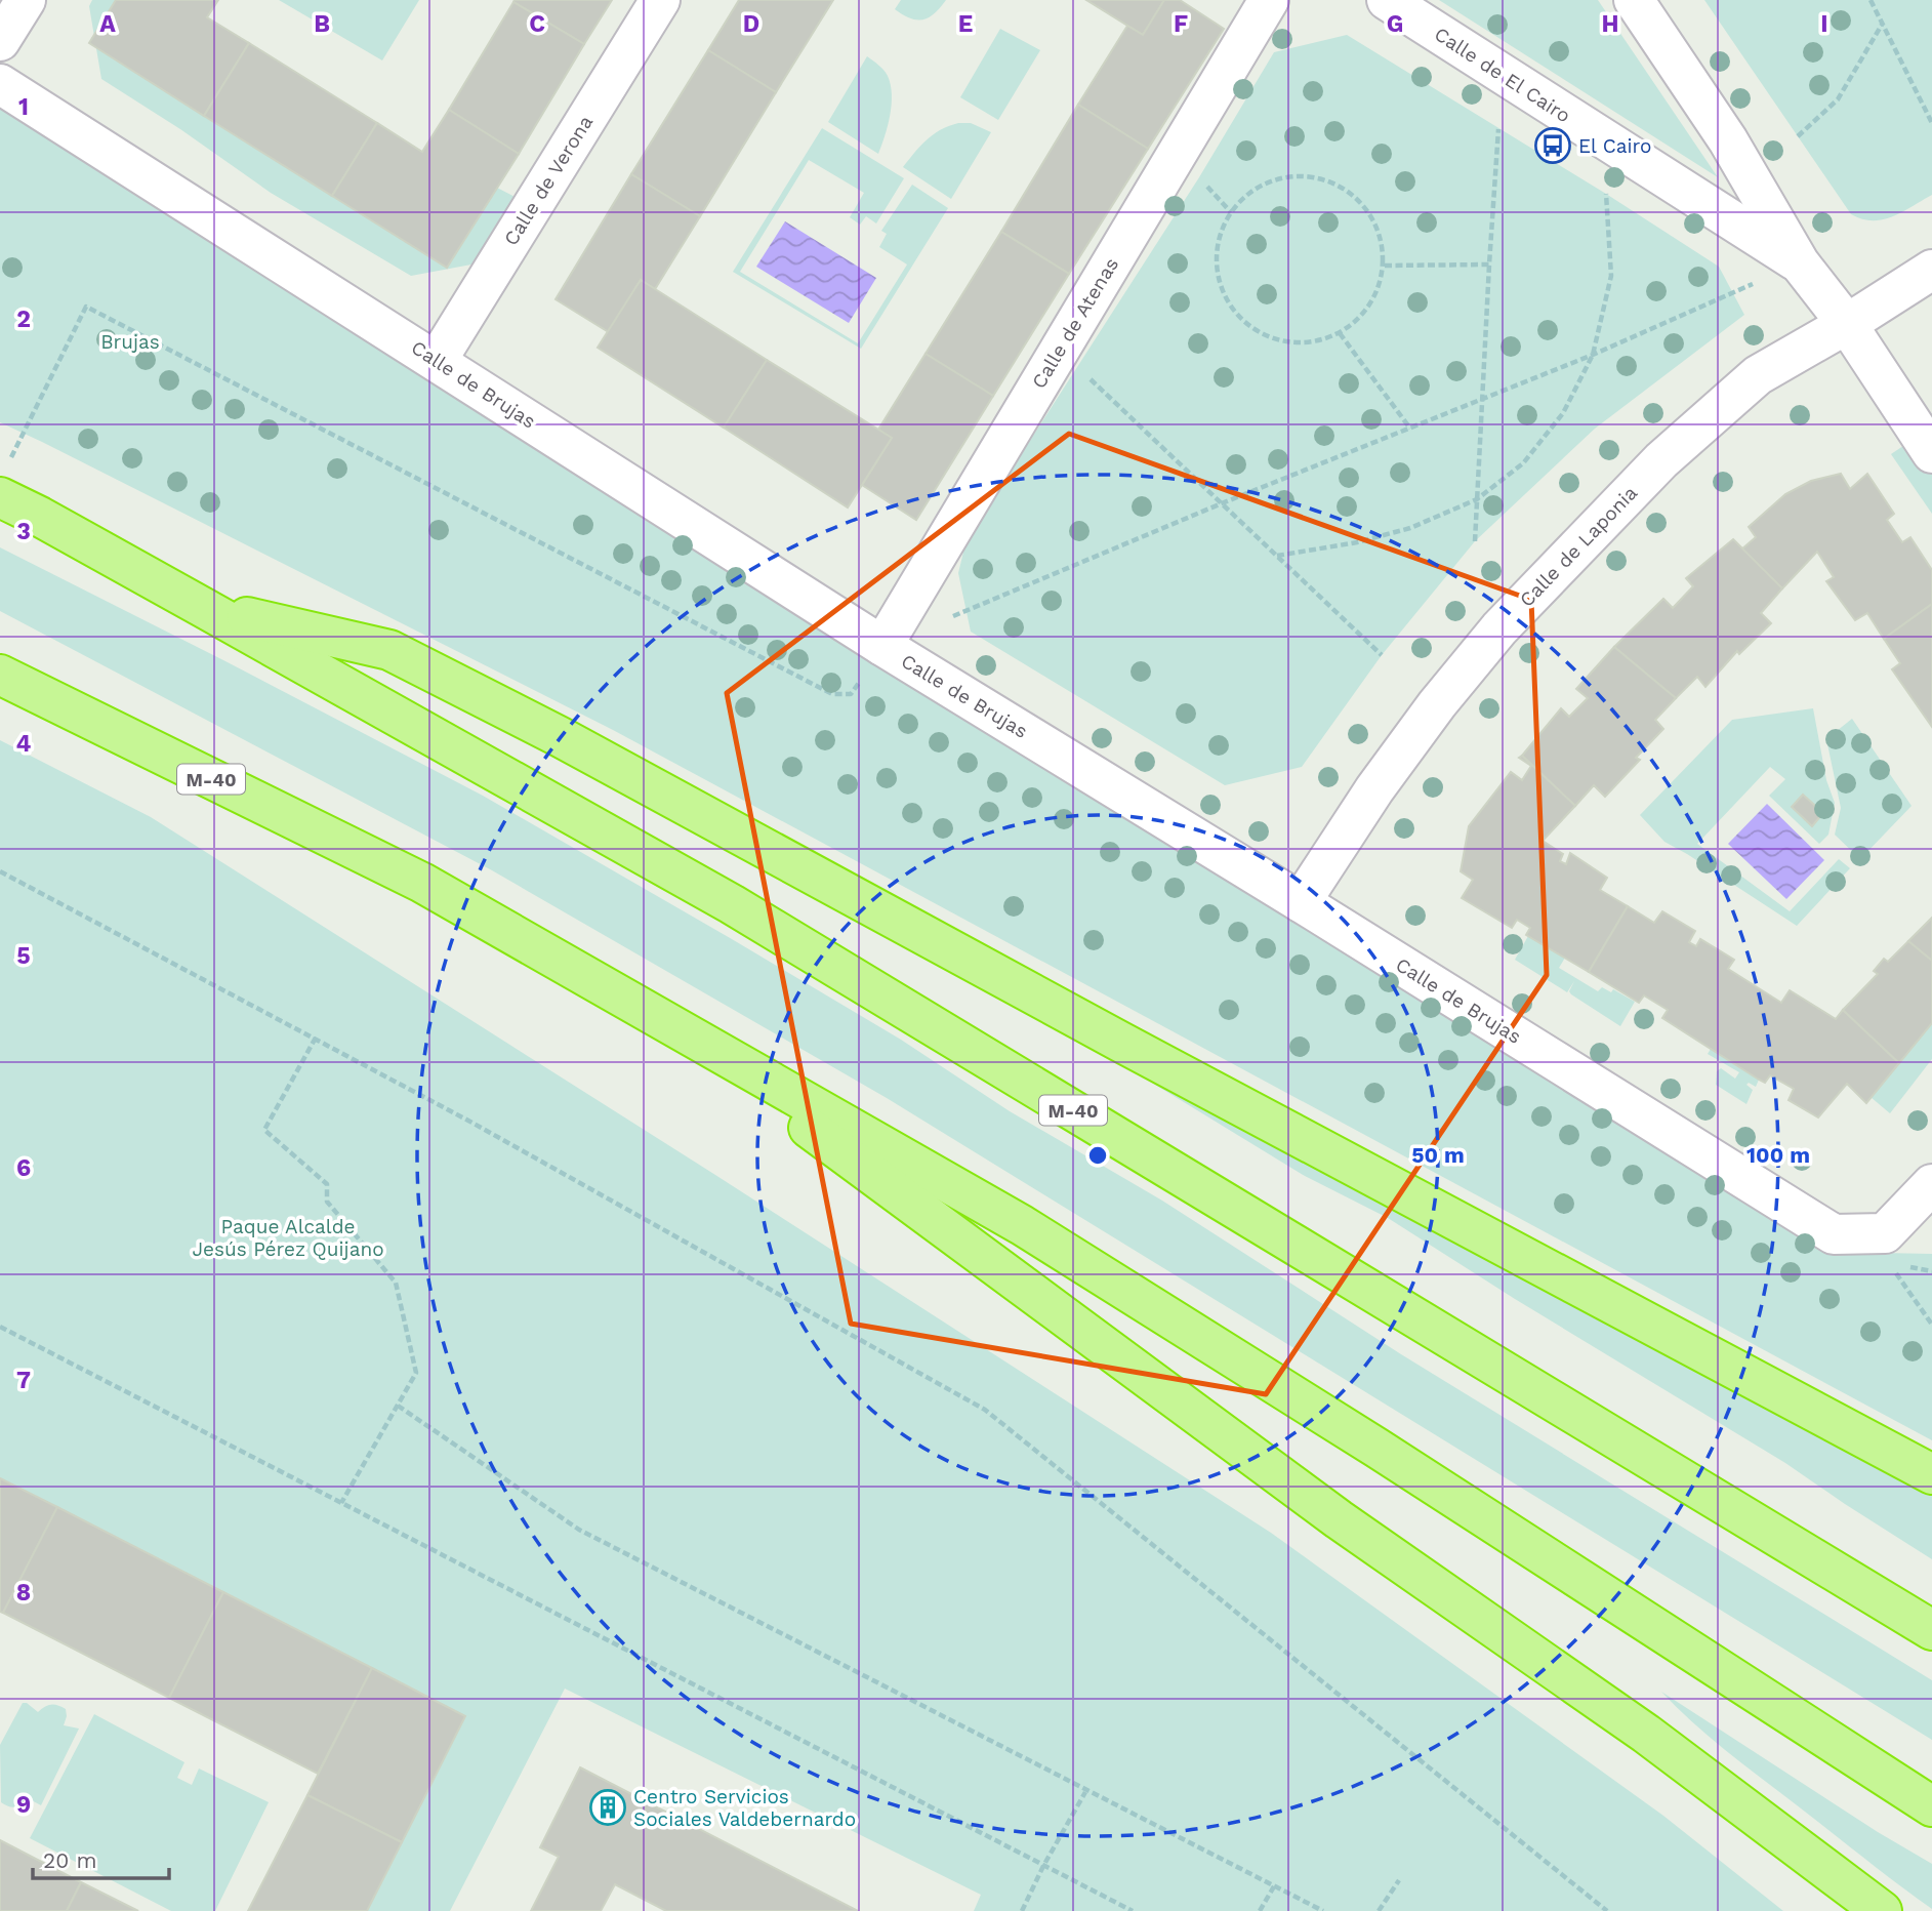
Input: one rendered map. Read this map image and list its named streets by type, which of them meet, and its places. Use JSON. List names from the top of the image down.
{
  "streets": {
    "highway": ["M-40"],
    "street": [
      "Calle de El Cairo",
      "Calle de Verona",
      "Calle de Atenas",
      "Calle de Brujas",
      "Calle de Laponia"
    ]
  },
  "crossings": [
    ["Calle de El Cairo", "Calle de Laponia"],
    ["Calle de Verona", "Calle de Brujas"],
    ["Calle de Atenas", "Calle de Brujas"],
    ["Calle de Brujas", "Calle de Laponia"]
  ],
  "parks": ["Brujas", "Paque Alcalde Jesús Pérez Quijano"],
  "places": {
    "bus stop": ["El Cairo"],
    "building": ["Centro Servicios Sociales Valdebernardo"]
  },
  "scale_bar": "20 m",
  "grid": {
    "columns": [
      "A",
      "B",
      "C",
      "D",
      "E",
      "F",
      "G",
      "H",
      "I"
    ],
    "rows": [
      "1",
      "2",
      "3",
      "4",
      "5",
      "6",
      "7",
      "8",
      "9"
    ]
  },
  "rings": ["50 m", "100 m"]
}
